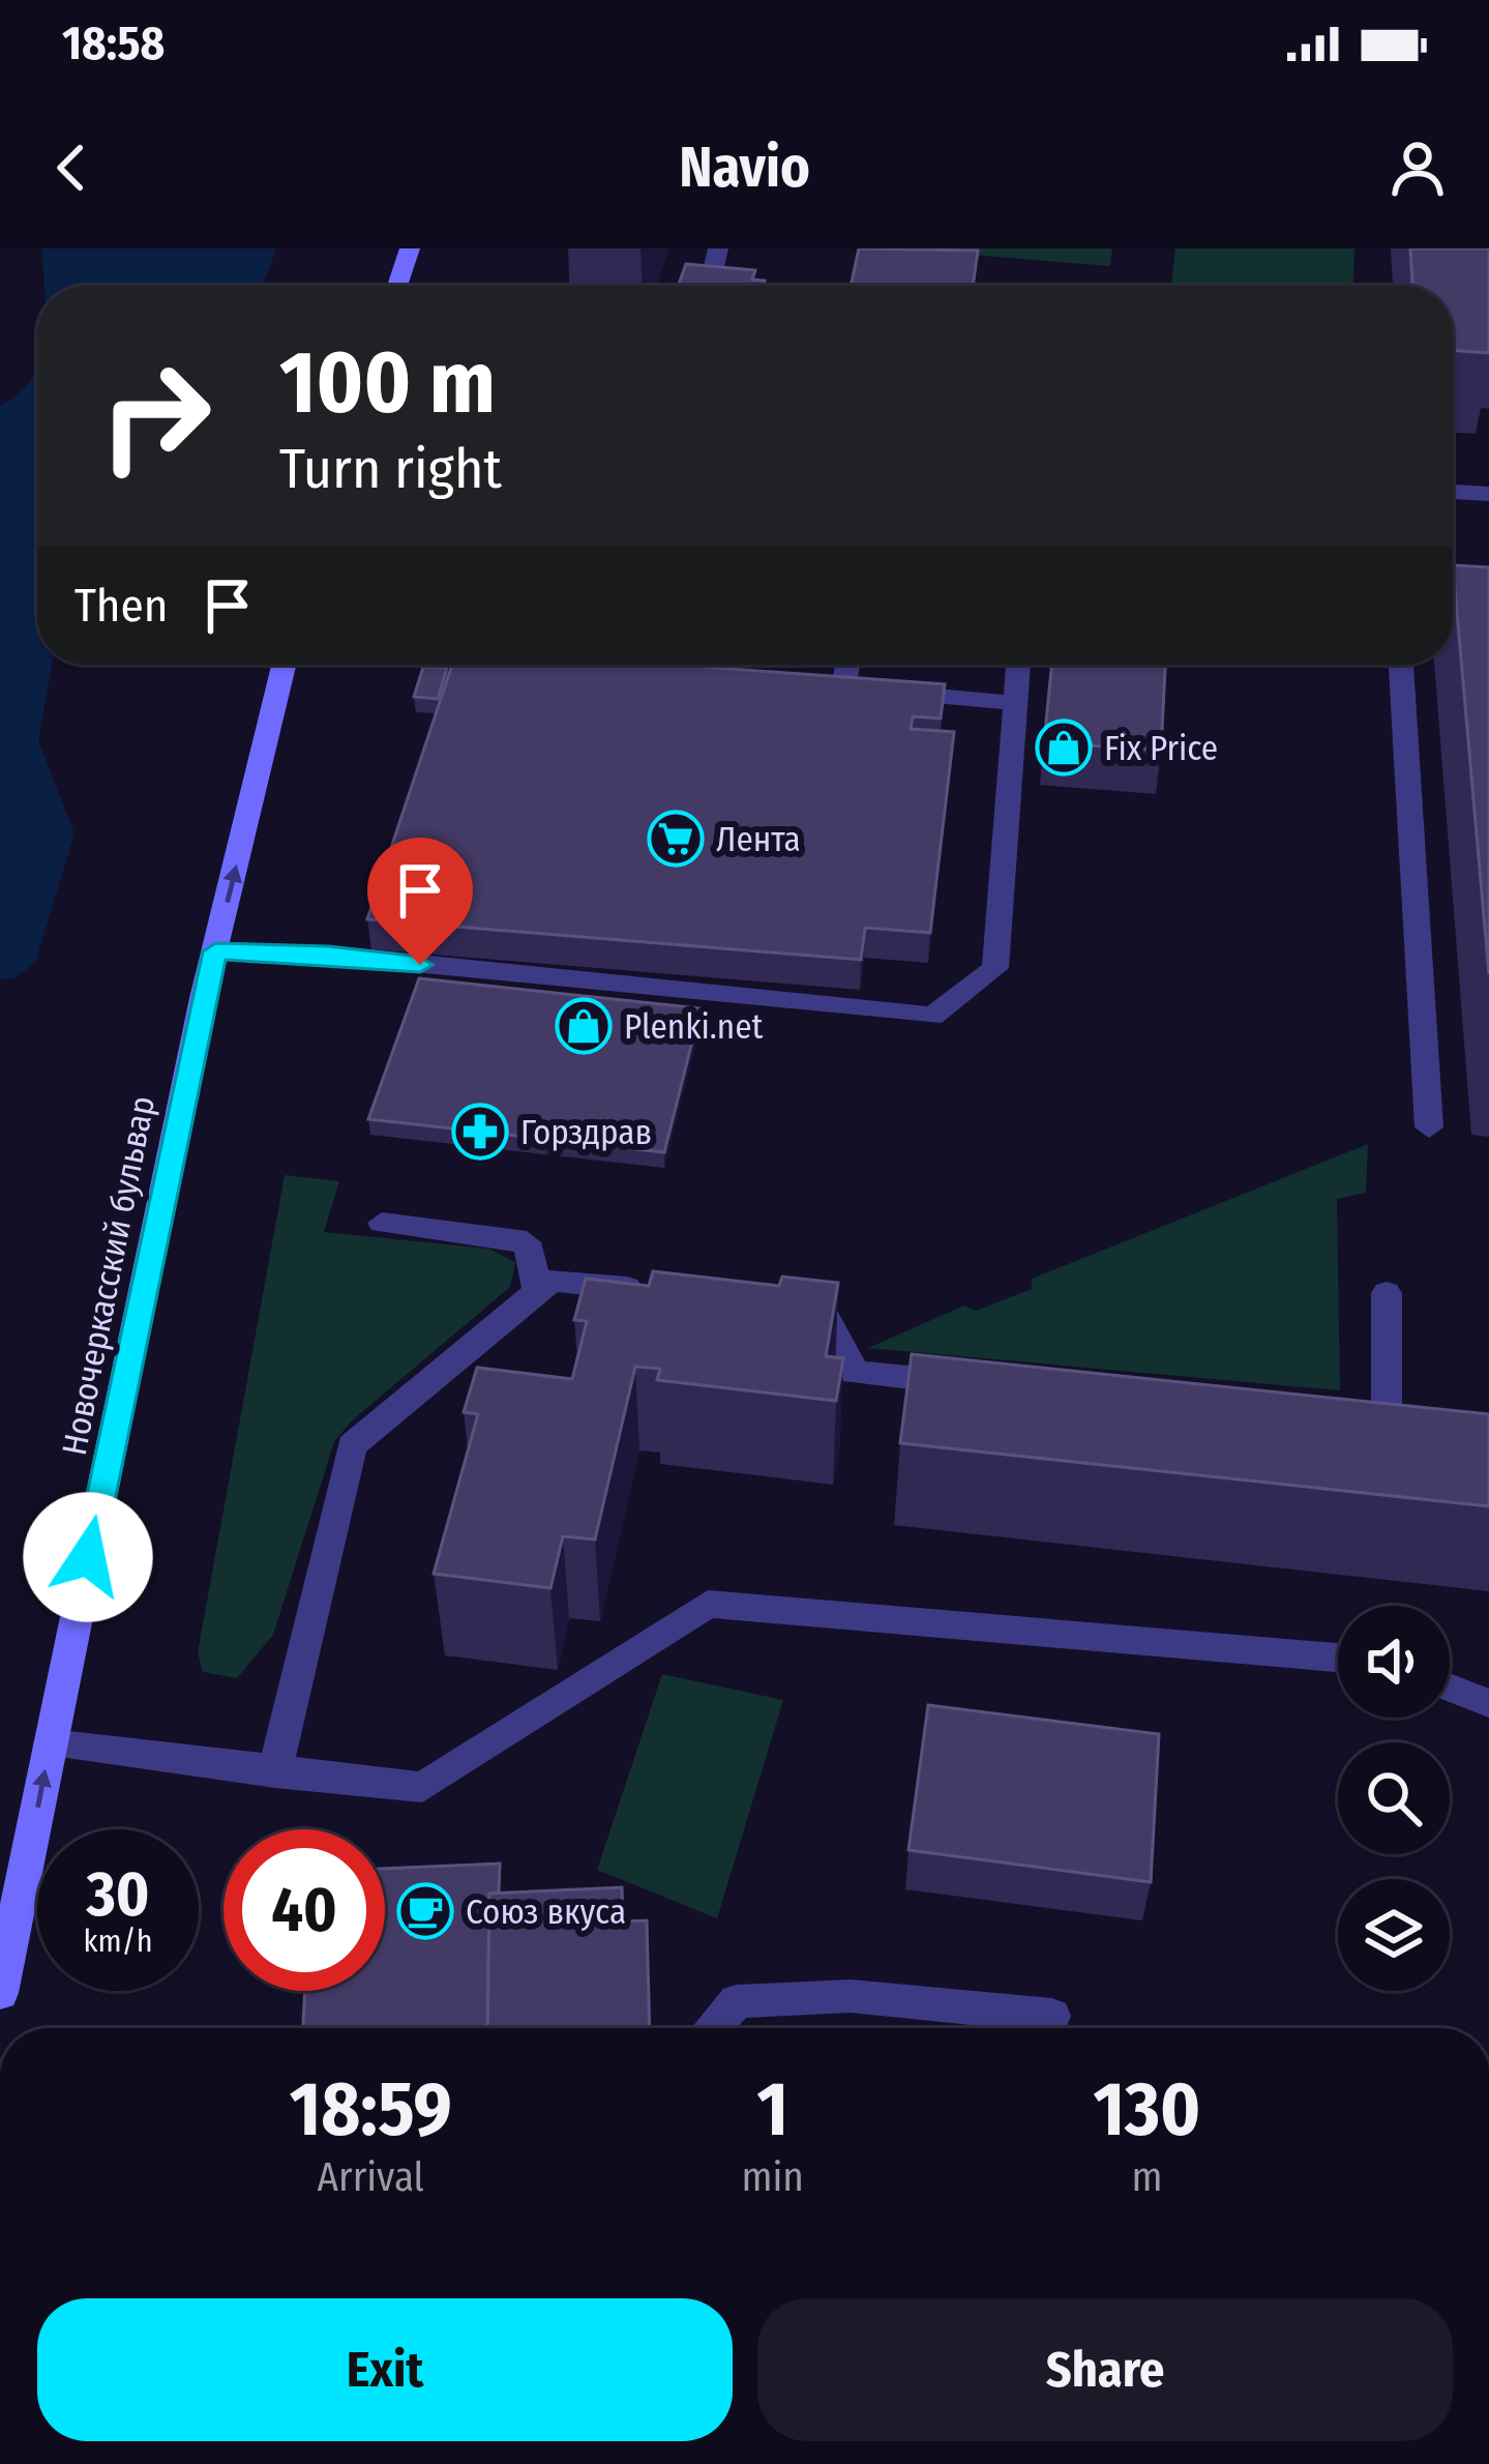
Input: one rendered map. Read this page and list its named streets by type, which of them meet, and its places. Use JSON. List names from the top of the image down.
{
  "streets": {
    "street": ["Новочеркасский бульвар"]
  },
  "one_way": ["Новочеркасский бульвар"],
  "places": {
    "shop": ["Fix Price", "Plenki.net"],
    "supermarket": ["Лента"],
    "pharmacy": ["Горздрав"],
    "cafe": ["Союз вкуса"]
  },
  "page": {
    "status": "18:58",
    "header": "Navio",
    "turn": ["100 m", "Turn right"],
    "then": "Then",
    "speed": "30 km/h",
    "limit": "40",
    "eta": [
      "18:59",
      "Arrival",
      "1",
      "min",
      "130",
      "m"
    ],
    "buttons": ["Exit", "Share"]
  }
}
